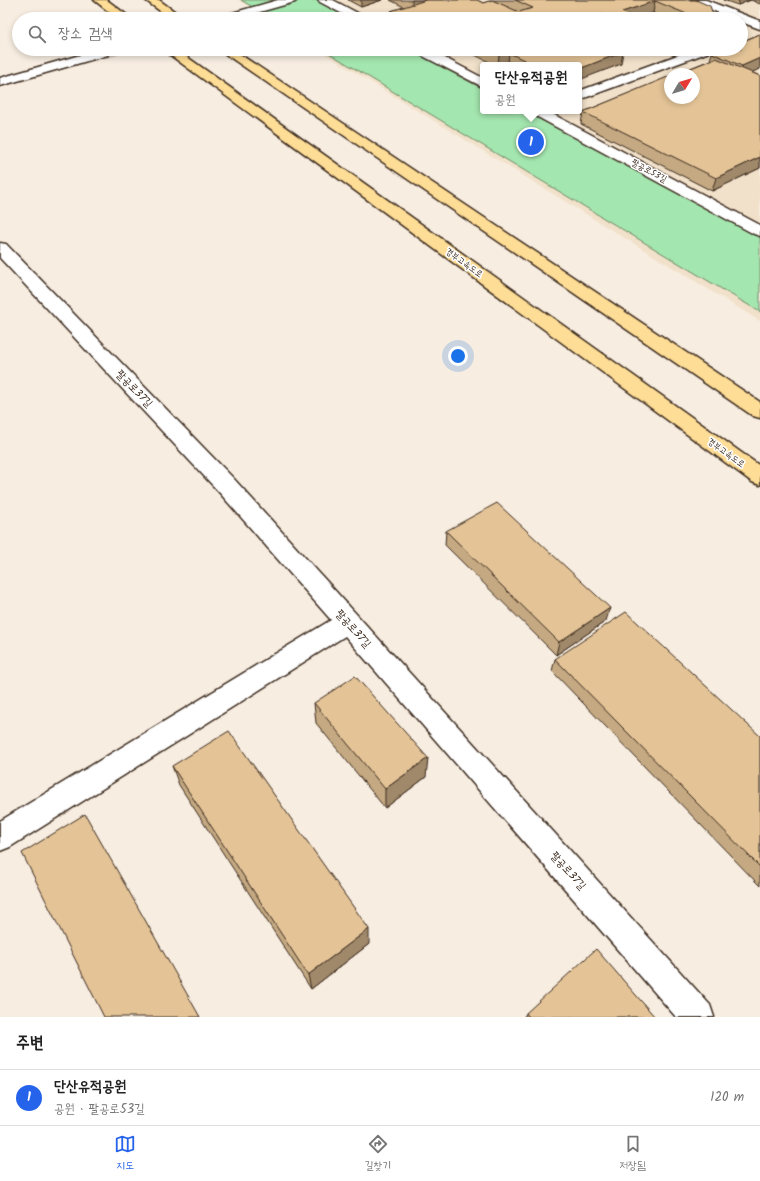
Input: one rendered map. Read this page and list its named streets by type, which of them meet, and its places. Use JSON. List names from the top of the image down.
{
  "streets": {
    "highway": ["경부고속도로"],
    "street": ["팔공로53길", "팔공로37길"]
  },
  "north": "top right",
  "page": {
    "search": "장소 검색",
    "popup": ["단산유적공원", "공원"],
    "pins": "1",
    "heading": "주변",
    "list": [
      {
        "mark": "1",
        "name": "단산유적공원",
        "note": "공원 · 팔공로53길",
        "value": "120 m"
      }
    ],
    "nav": ["지도", "길찾기", "저장됨"]
  }
}
